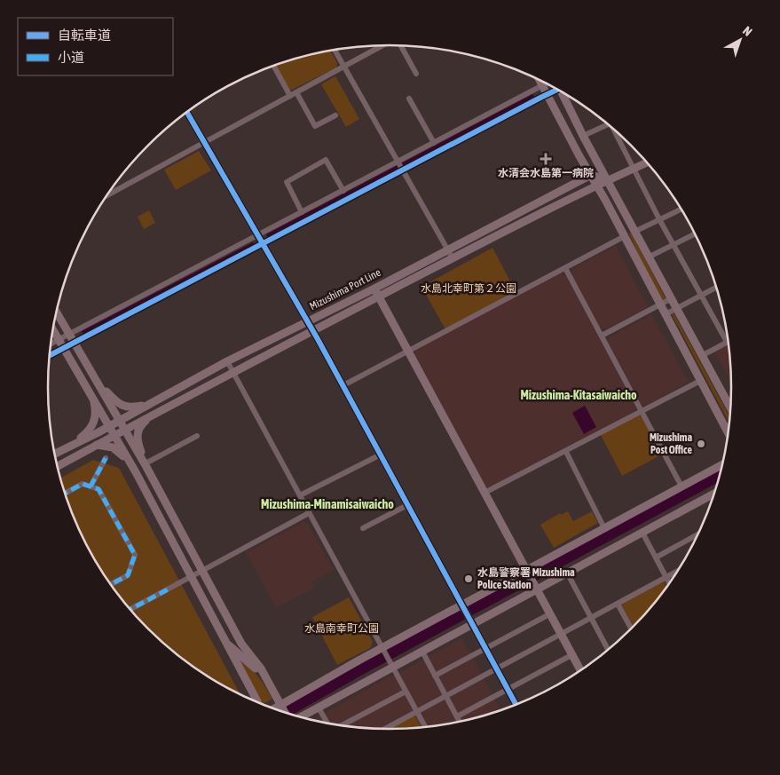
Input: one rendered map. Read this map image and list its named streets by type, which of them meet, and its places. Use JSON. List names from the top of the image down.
{
  "streets": {
    "street": ["Mizushima Port Line"]
  },
  "districts": ["Mizushima-Kitasaiwaicho", "Mizushima-Minamisaiwaicho"],
  "parks": ["水島北幸町第２公園", "水島南幸町公園"],
  "places": {
    "health": ["水清会水島第一病院"],
    "other": ["Mizushima Post Office", "水島警察署 Mizushima Police Station"]
  },
  "legend": ["自転車道", "小道"],
  "north": "top right"
}
